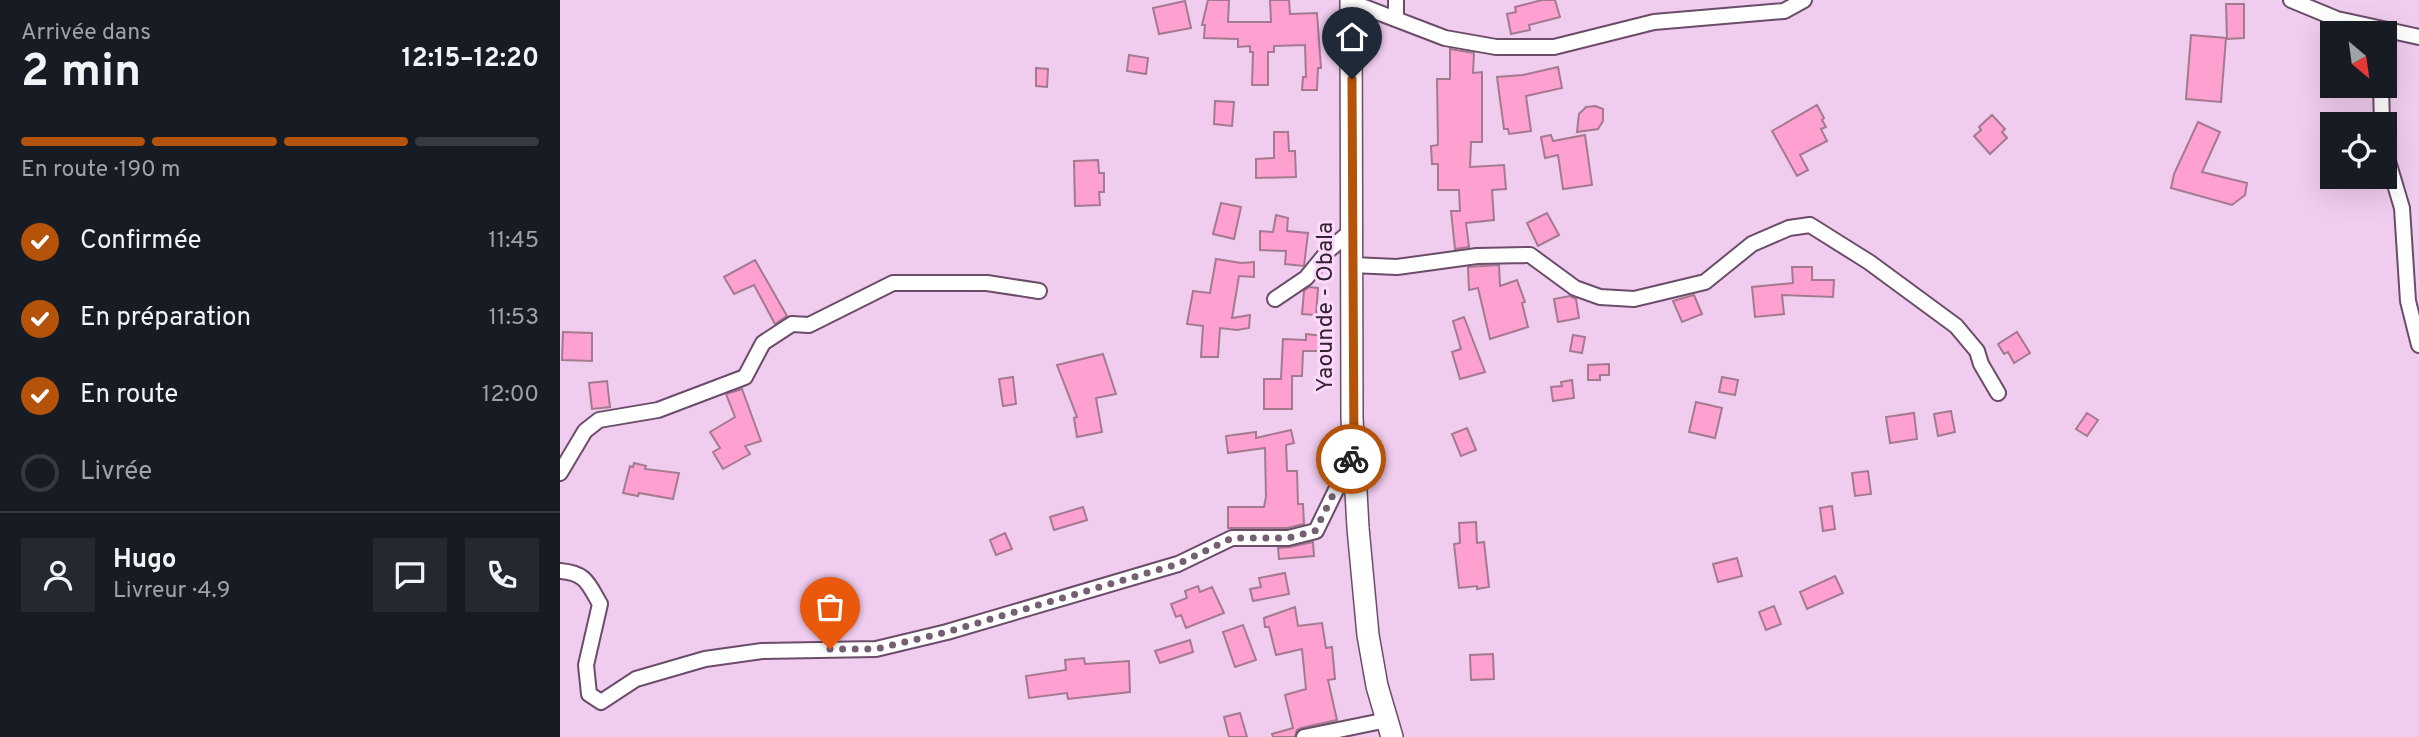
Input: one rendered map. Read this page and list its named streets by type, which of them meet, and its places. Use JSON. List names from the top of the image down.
{
  "streets": {
    "highway": ["Yaounde - Obala"]
  },
  "north": "bottom right",
  "page": {
    "heading": ["2 min", "Arrivée dans", "12:15–12:20"],
    "panel": ["Hugo", "Livreur · 4.9"],
    "bar": "En route · 190 m",
    "list": [
      ["Confirmée", "11:45"],
      ["En préparation", "11:53"],
      ["En route", "12:00"],
      "Livrée"
    ]
  }
}
